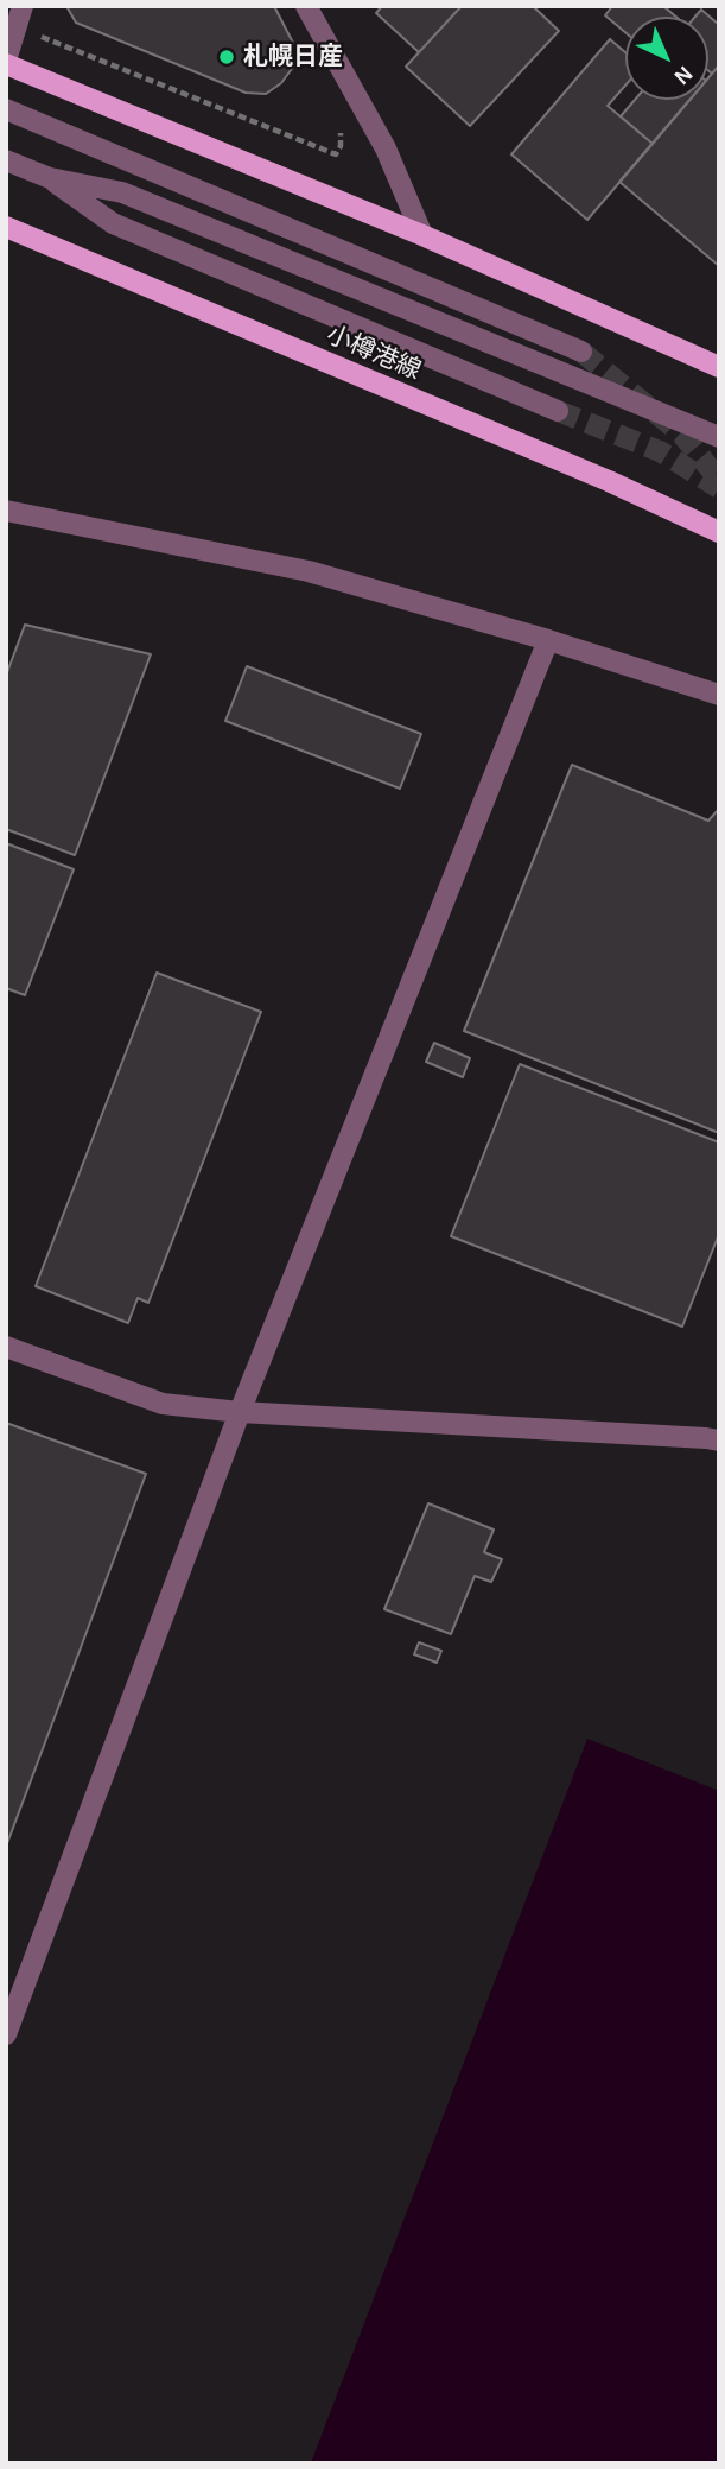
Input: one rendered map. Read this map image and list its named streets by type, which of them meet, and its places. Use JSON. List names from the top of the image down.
{
  "streets": {
    "main road": ["小樽港線"]
  },
  "places": ["札幌日産"],
  "north": "bottom right"
}
